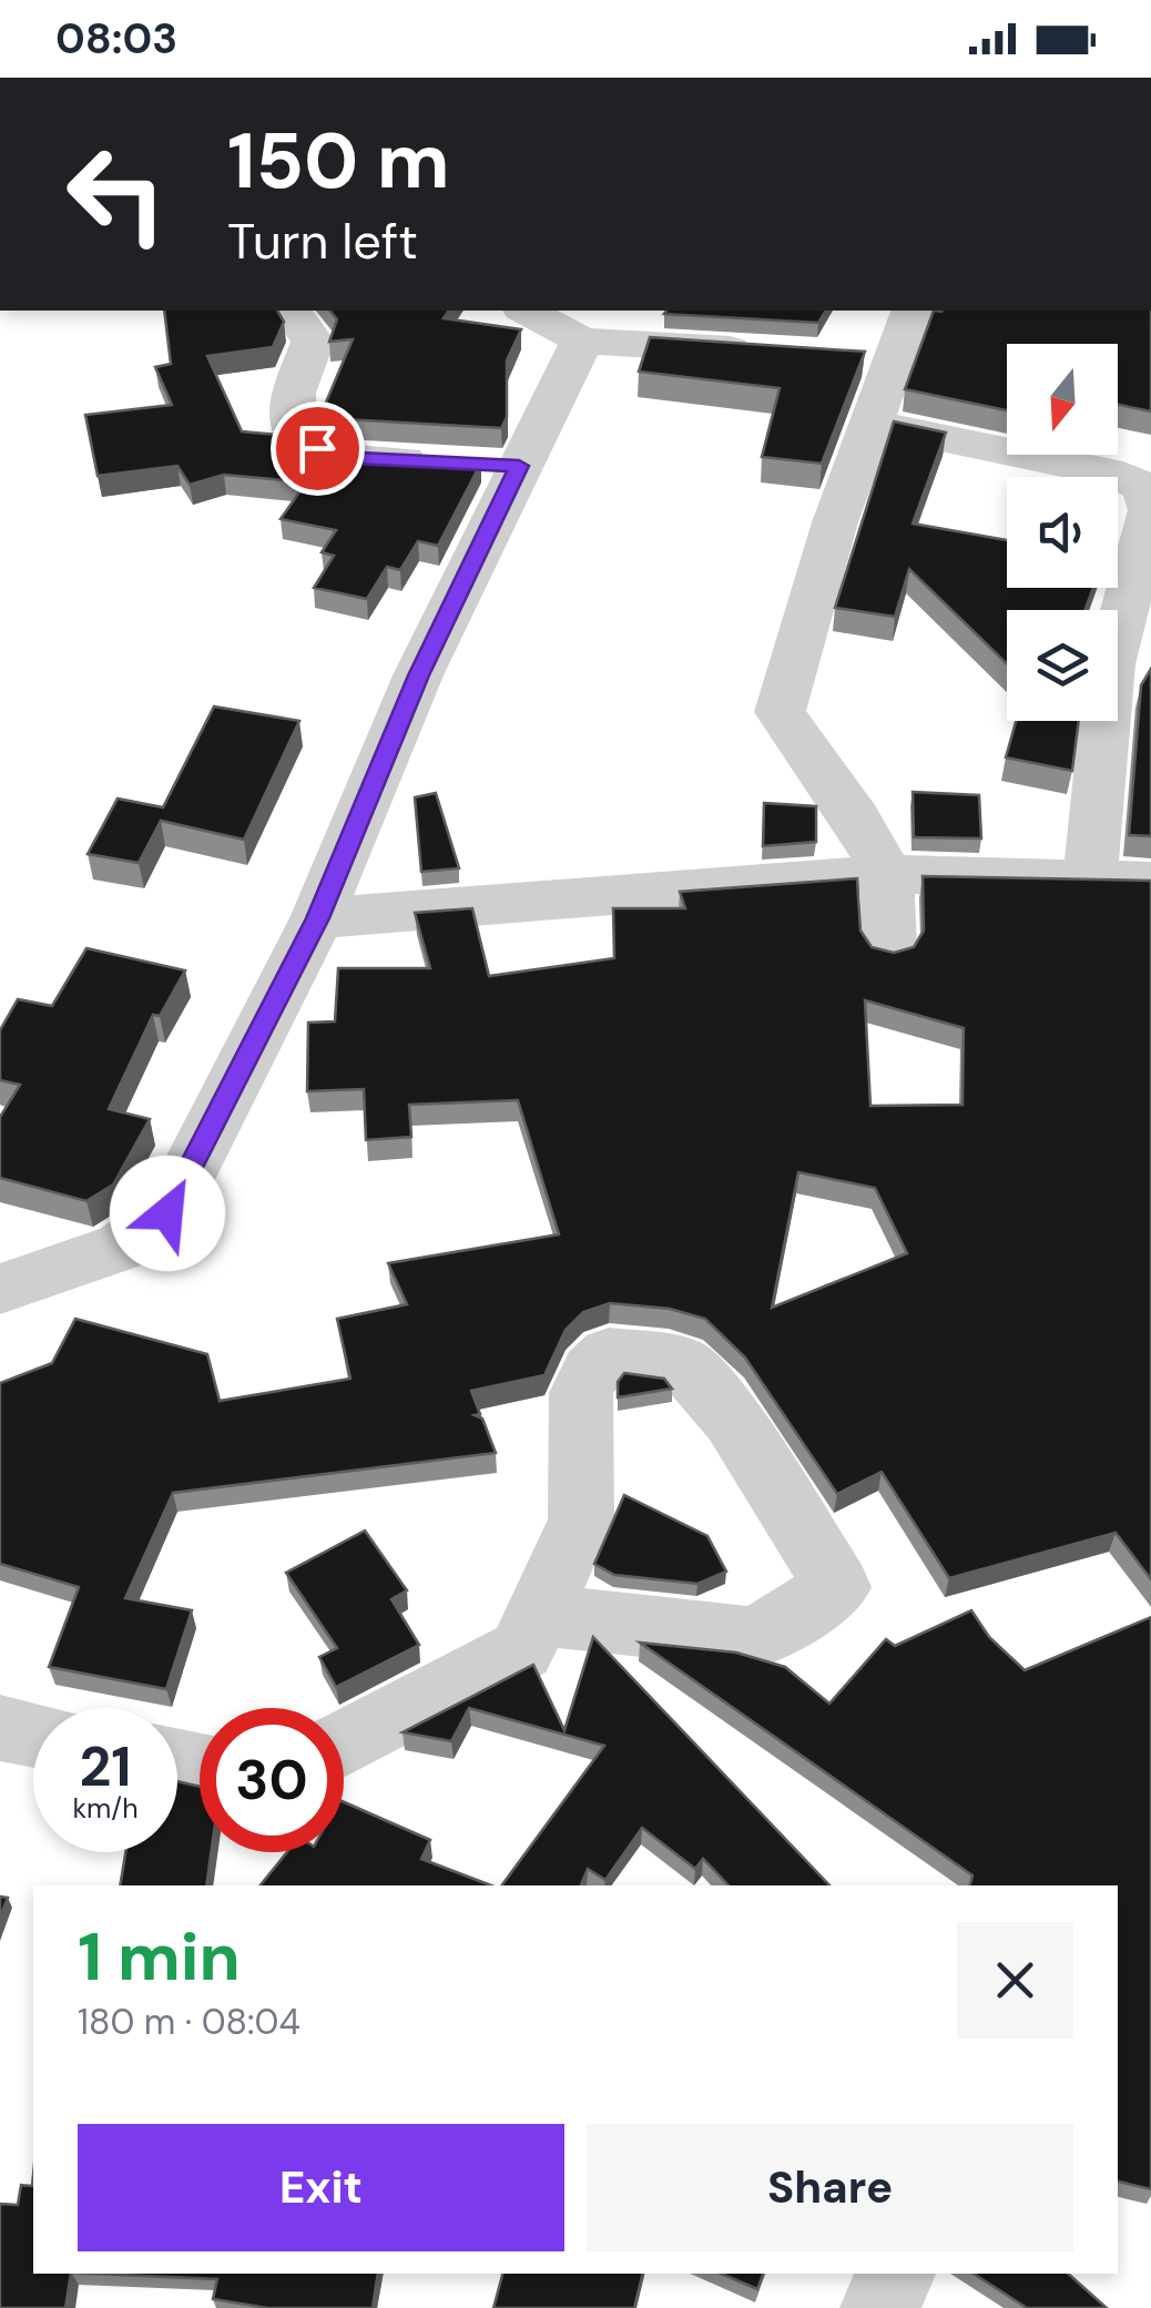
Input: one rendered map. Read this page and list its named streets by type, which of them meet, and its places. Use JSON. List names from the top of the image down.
{
  "north": "bottom",
  "page": {
    "status": "08:03",
    "turn": ["150 m", "Turn left"],
    "speed": "21 km/h",
    "limit": "30",
    "heading": ["1 min", "180 m · 08:04"],
    "buttons": ["Exit", "Share"]
  }
}
